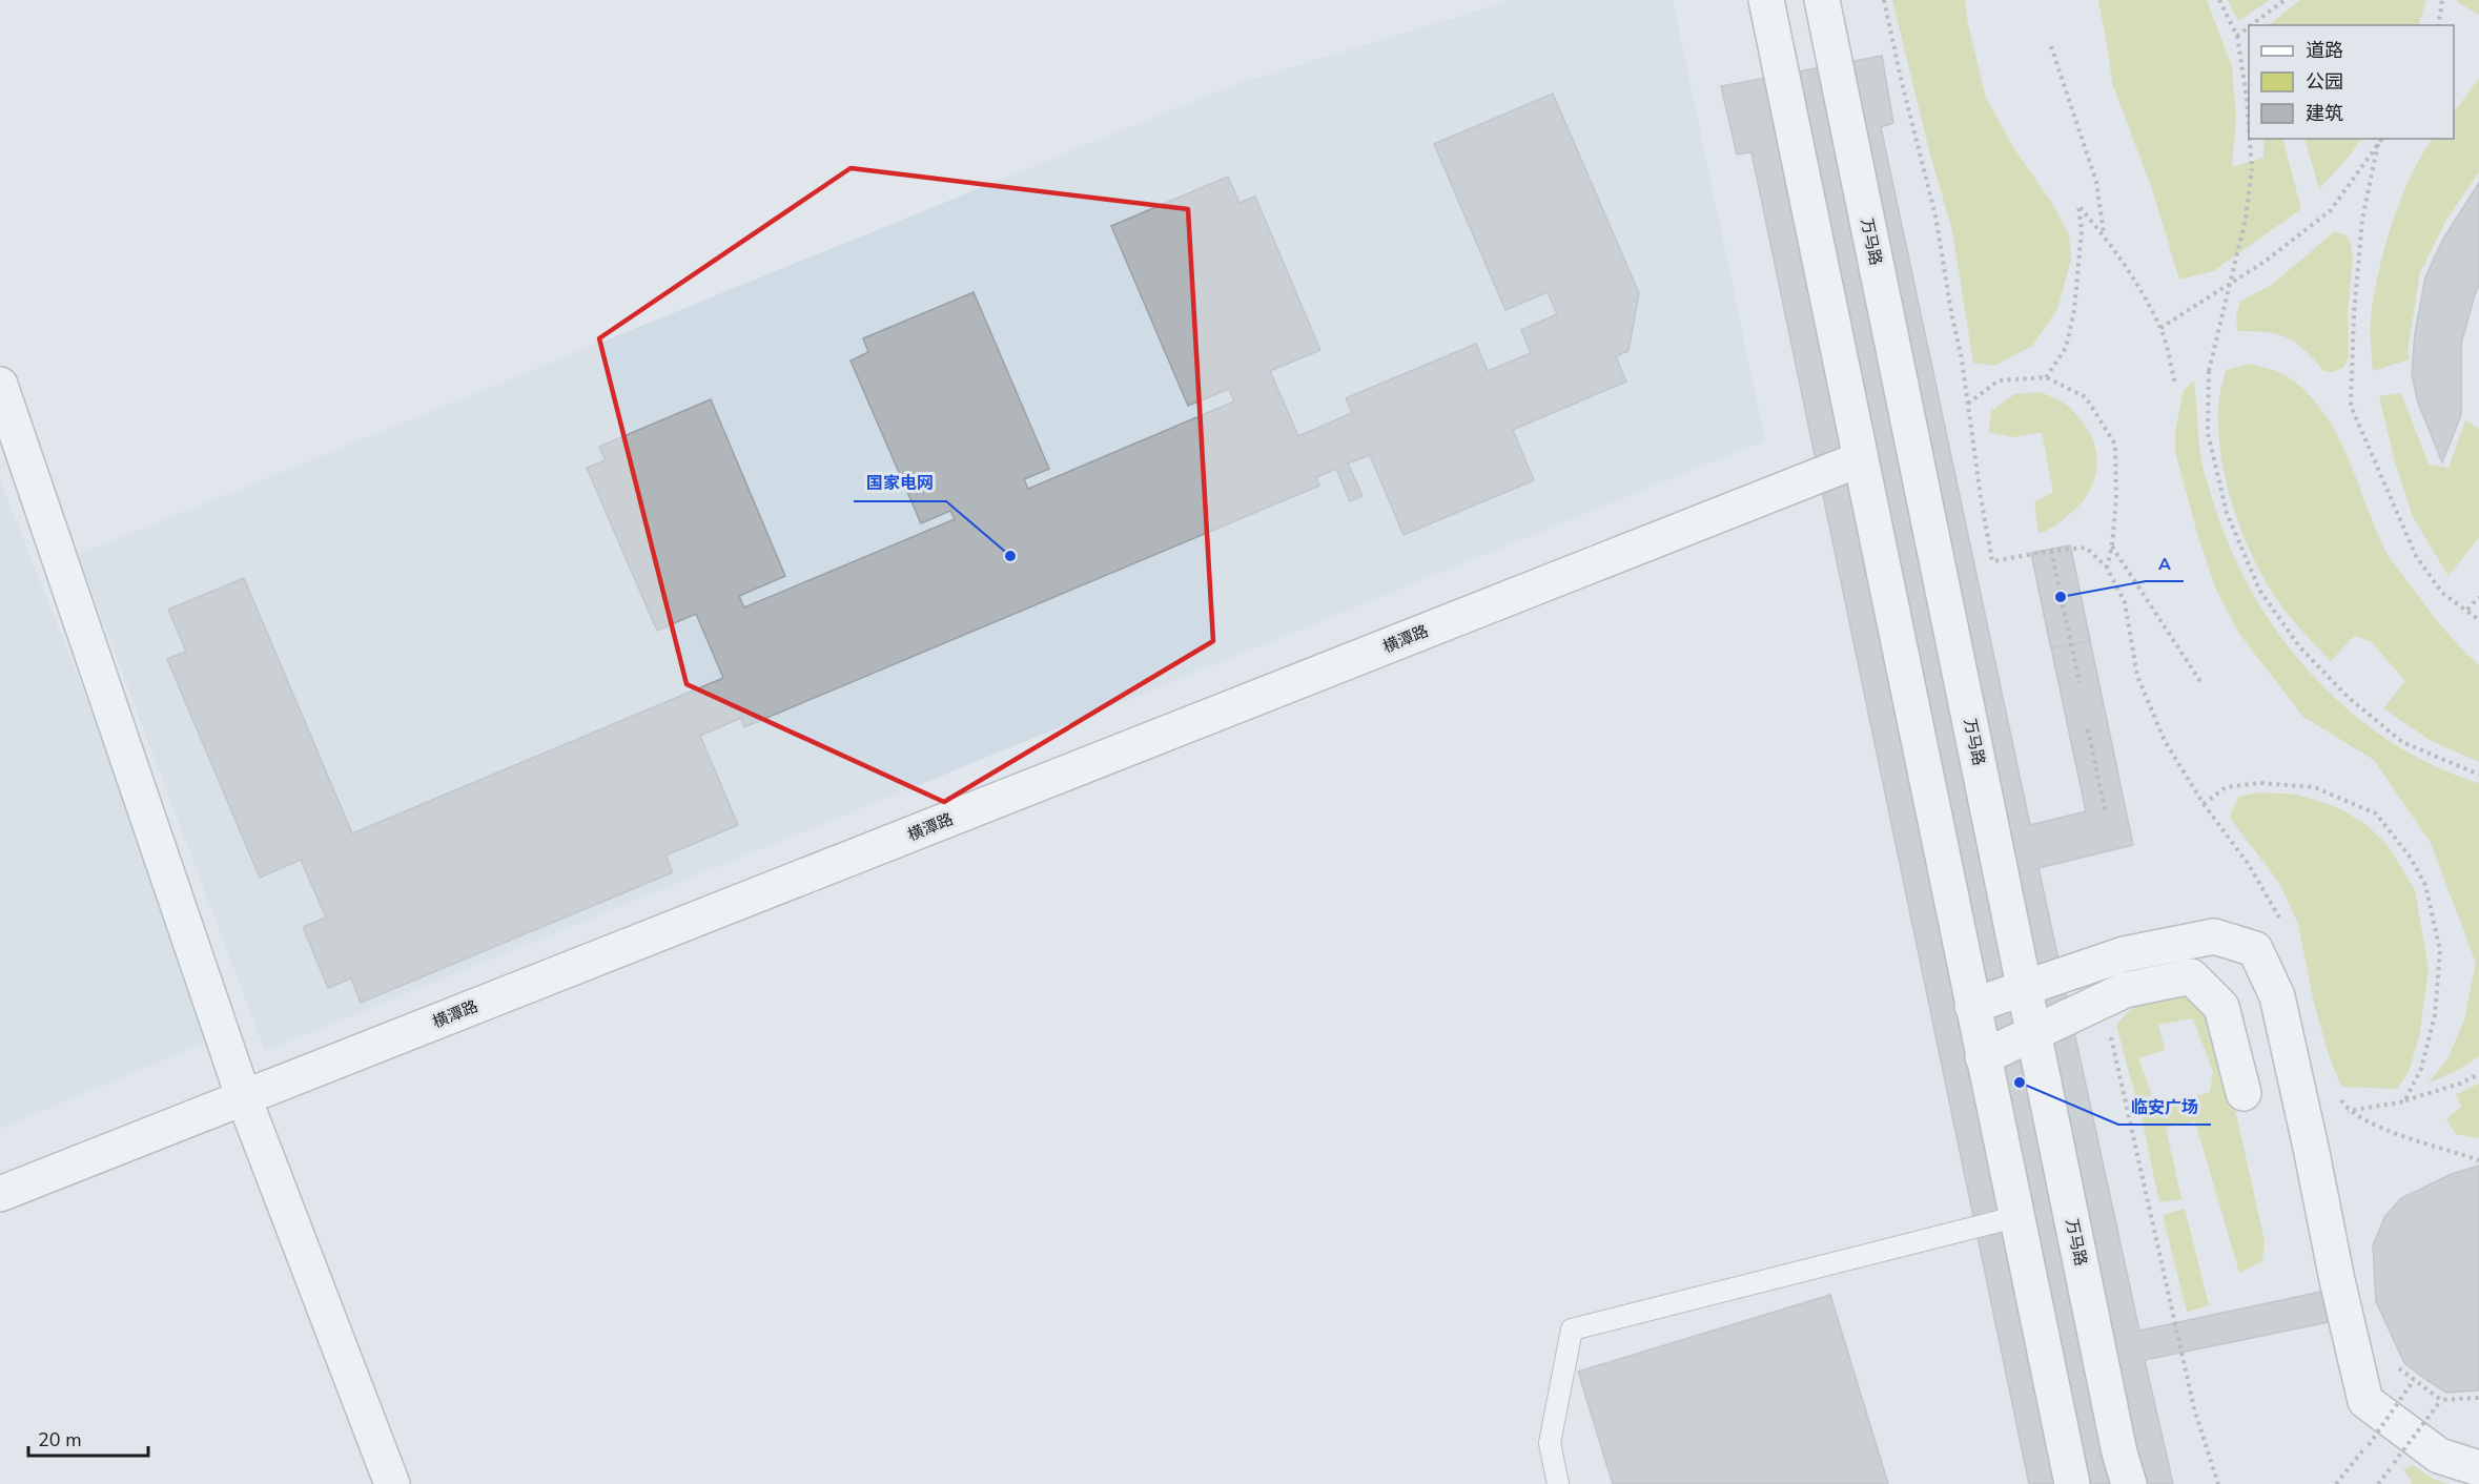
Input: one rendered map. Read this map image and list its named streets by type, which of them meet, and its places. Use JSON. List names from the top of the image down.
{
  "streets": {
    "street": ["万马路", "横潭路"]
  },
  "places": ["国家电网", "A", "临安广场"],
  "legend": ["道路", "公园", "建筑"],
  "scale_bar": "20 m"
}
